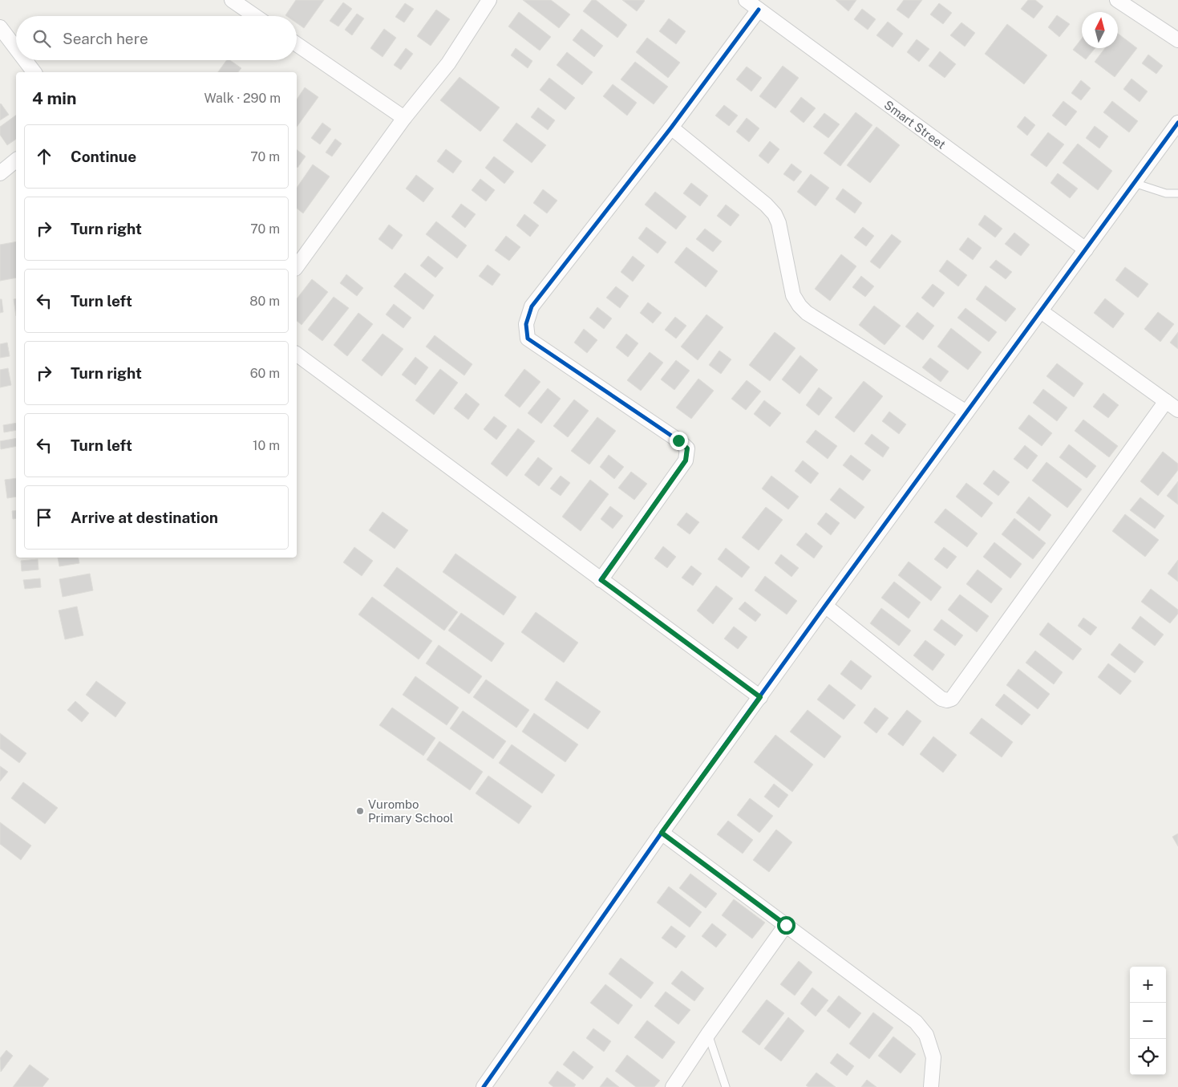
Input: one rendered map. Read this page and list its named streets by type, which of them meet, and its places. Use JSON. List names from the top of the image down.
{
  "streets": {
    "street": ["Smart Street"]
  },
  "places": ["Vurombo Primary School"],
  "north": "top",
  "page": {
    "search": "Search here",
    "heading": ["4 min", "Walk · 290 m"],
    "list": [
      ["Continue", "70 m"],
      ["Turn right", "70 m"],
      ["Turn left", "80 m"],
      ["Turn right", "60 m"],
      ["Turn left", "10 m"],
      "Arrive at destination"
    ],
    "map_buttons": ["+", "−"]
  }
}
